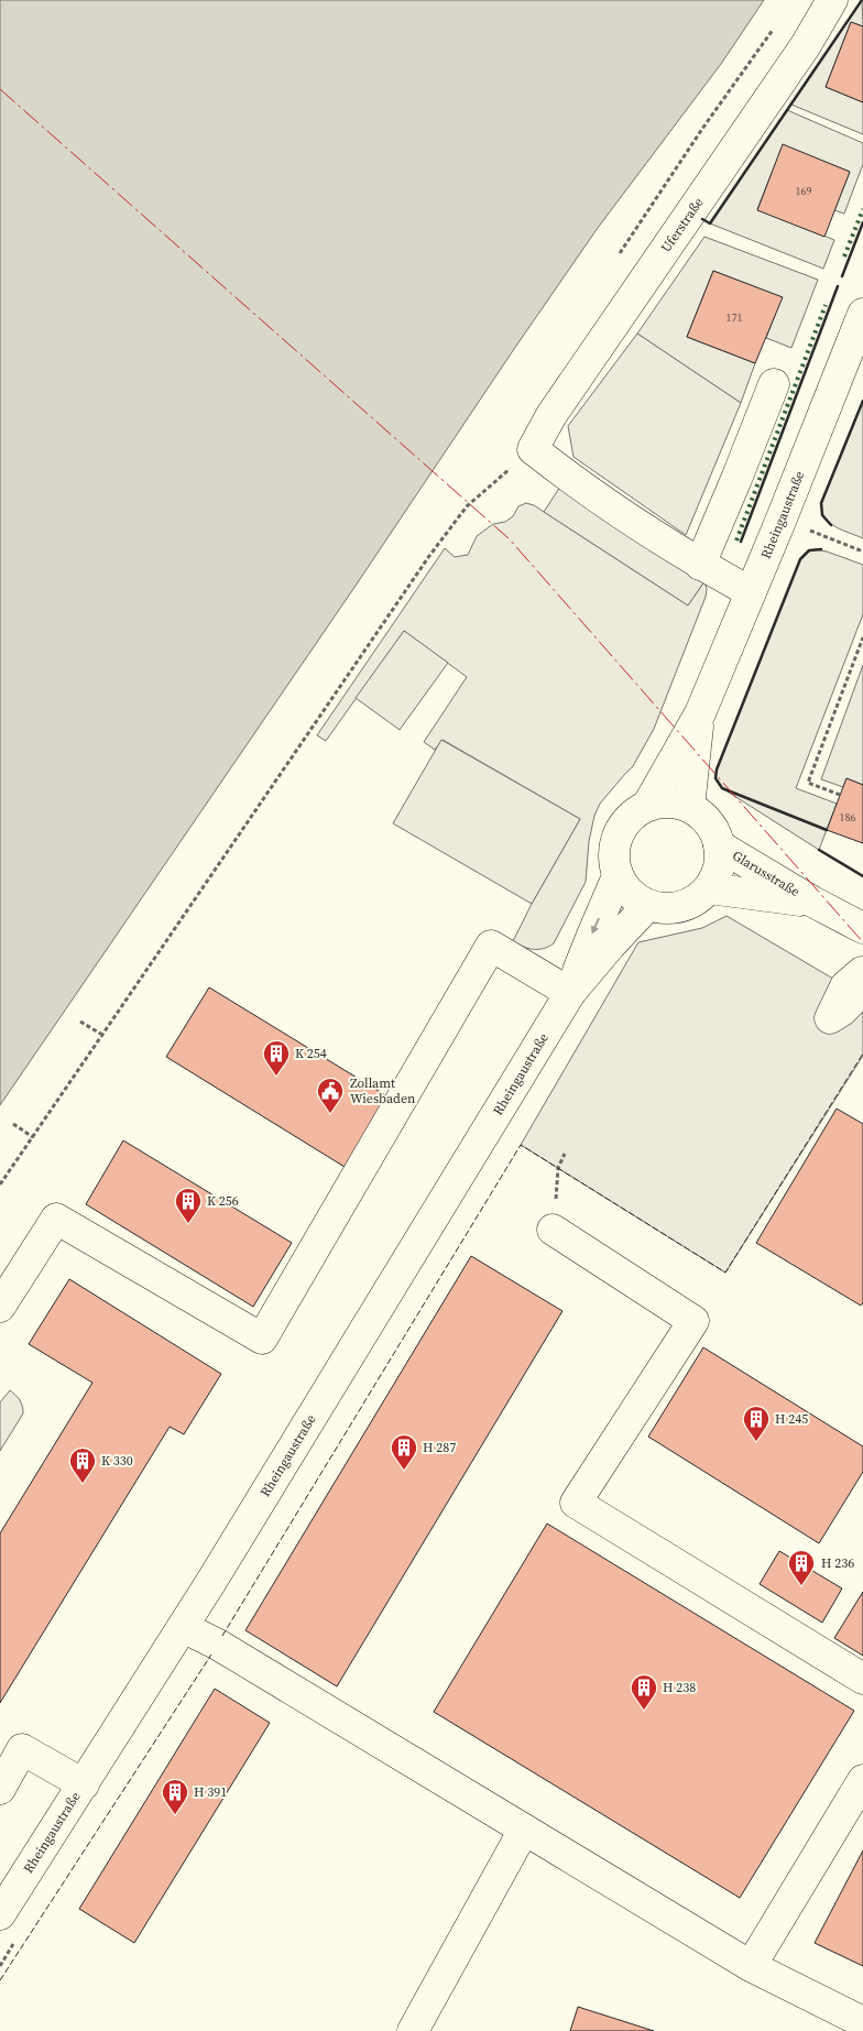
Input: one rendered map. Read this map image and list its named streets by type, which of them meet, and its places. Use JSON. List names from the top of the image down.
{
  "streets": {
    "street": ["Uferstraße", "Rheingaustraße", "Glarusstraße"]
  },
  "crossings": [
    ["Rheingaustraße", "Glarusstraße"]
  ],
  "places": {
    "building": [
      "K 254",
      "K 256",
      "H 245",
      "H 287",
      "K 330",
      "H 236",
      "H 238",
      "H 391"
    ],
    "public building": ["Zollamt Wiesbaden"]
  },
  "house_numbers": ["169", "171", "186"]
}
